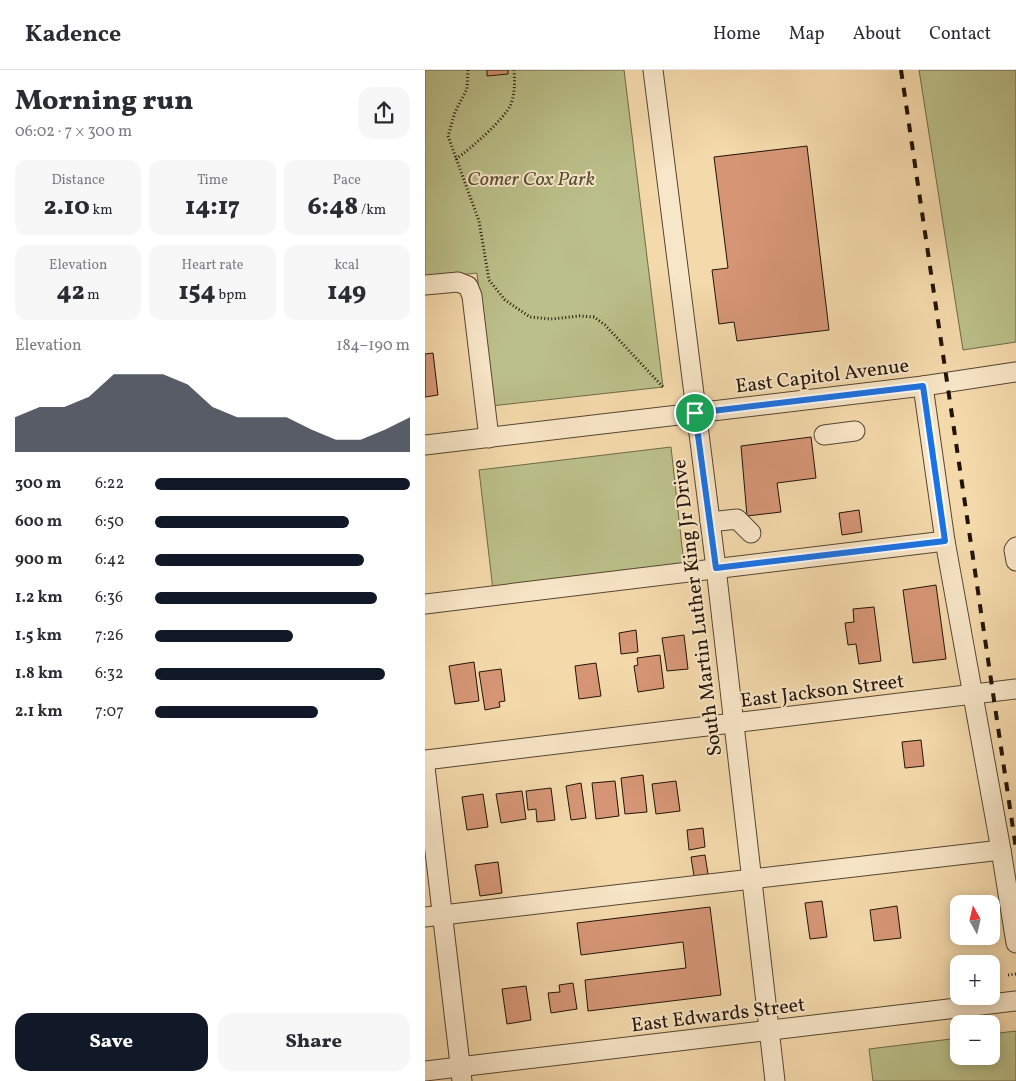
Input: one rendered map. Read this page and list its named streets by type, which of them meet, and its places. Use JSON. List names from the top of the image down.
{
  "streets": {
    "street": [
      "East Capitol Avenue",
      "South Martin Luther King Jr Drive",
      "East Jackson Street",
      "East Edwards Street"
    ]
  },
  "crossings": [
    ["East Capitol Avenue", "South Martin Luther King Jr Drive"],
    ["South Martin Luther King Jr Drive", "East Jackson Street"],
    ["South Martin Luther King Jr Drive", "East Edwards Street"]
  ],
  "parks": ["Comer Cox Park"],
  "north": "top",
  "page": {
    "header": "Kadence",
    "nav": [
      "Home",
      "Map",
      "About",
      "Contact"
    ],
    "heading": ["Morning run", "06:02 · 7 × 300 m"],
    "stats": [
      ["Distance", "2.10 km"],
      ["Time", "14:17"],
      ["Pace", "6:48 /km"],
      ["Elevation", "42 m"],
      ["Heart rate", "154 bpm"],
      ["kcal", "149"]
    ],
    "chart": ["Elevation", "184–190 m"],
    "list": [
      {
        "name": "300 m",
        "note": "6:22"
      },
      {
        "name": "600 m",
        "note": "6:50"
      },
      {
        "name": "900 m",
        "note": "6:42"
      },
      {
        "name": "1.2 km",
        "note": "6:36"
      },
      {
        "name": "1.5 km",
        "note": "7:26"
      },
      {
        "name": "1.8 km",
        "note": "6:32"
      },
      {
        "name": "2.1 km",
        "note": "7:07"
      }
    ],
    "map_buttons": ["+", "−"],
    "buttons": ["Save", "Share"]
  }
}
